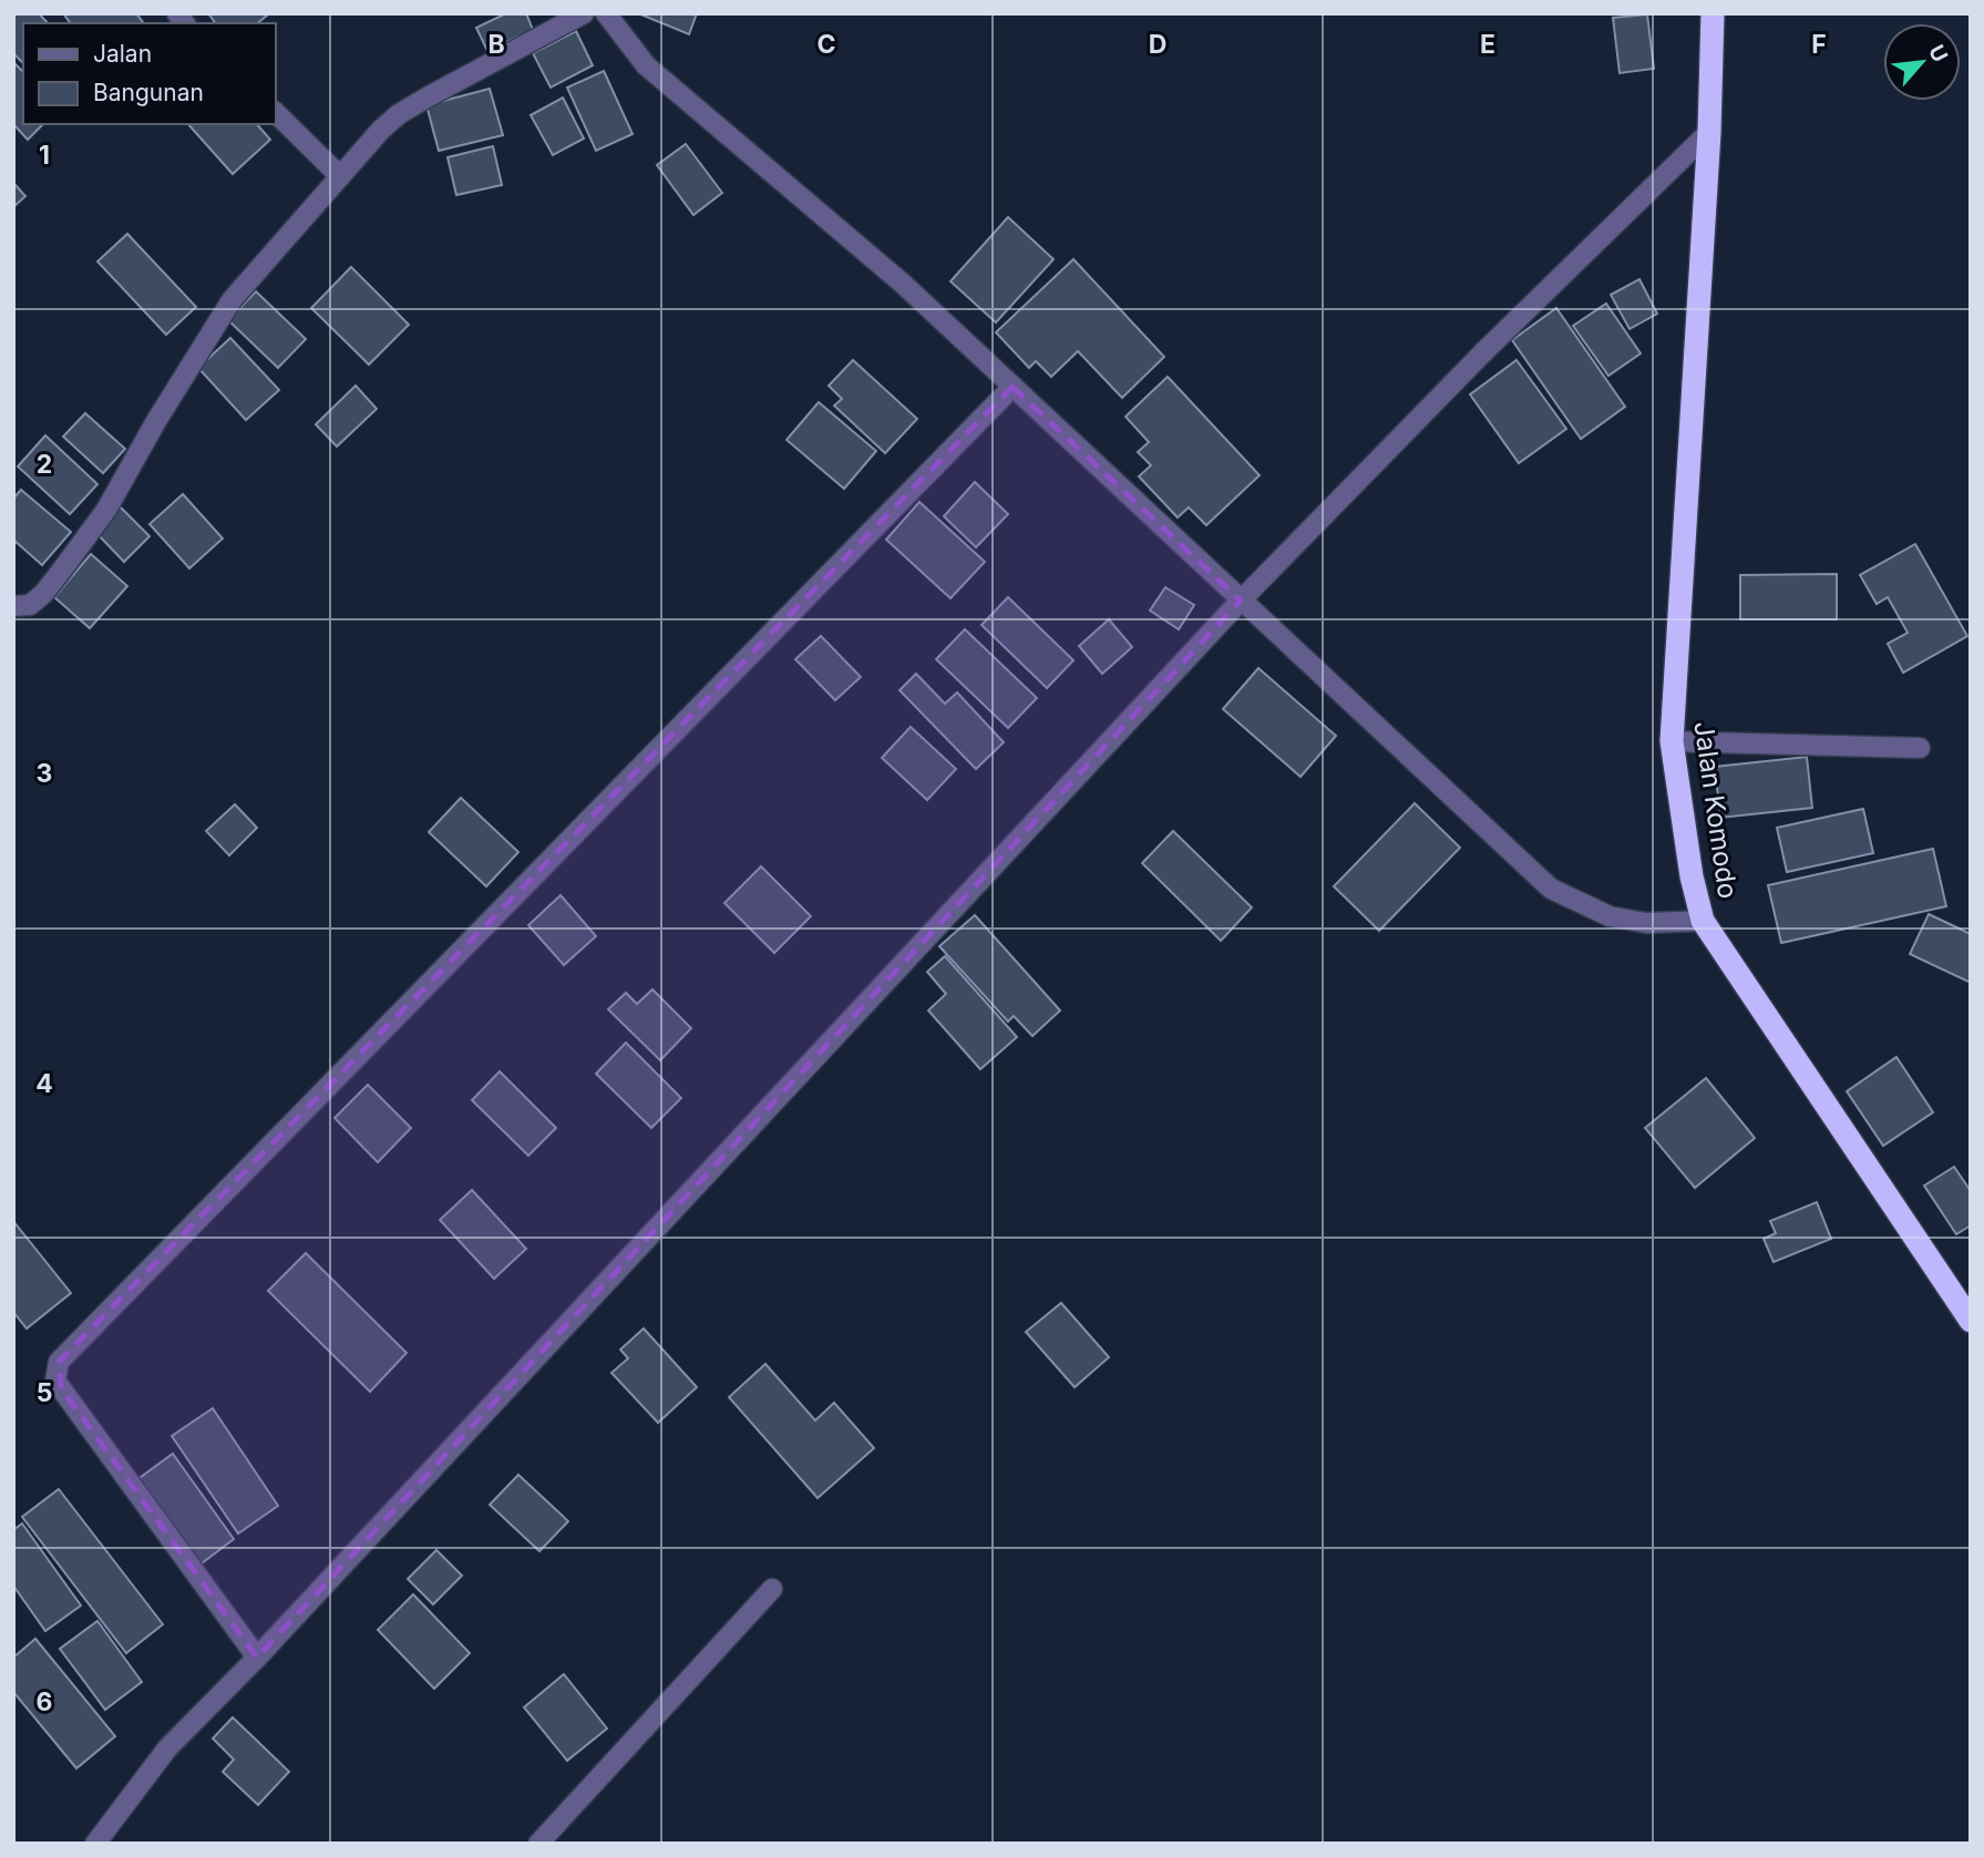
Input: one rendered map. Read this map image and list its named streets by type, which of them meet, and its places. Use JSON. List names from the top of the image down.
{
  "streets": {
    "highway": ["Jalan Komodo"]
  },
  "legend": ["Jalan", "Bangunan"],
  "north": "top right",
  "grid": {
    "columns": [
      "B",
      "C",
      "D",
      "E",
      "F"
    ],
    "rows": [
      "1",
      "2",
      "3",
      "4",
      "5",
      "6"
    ]
  }
}
